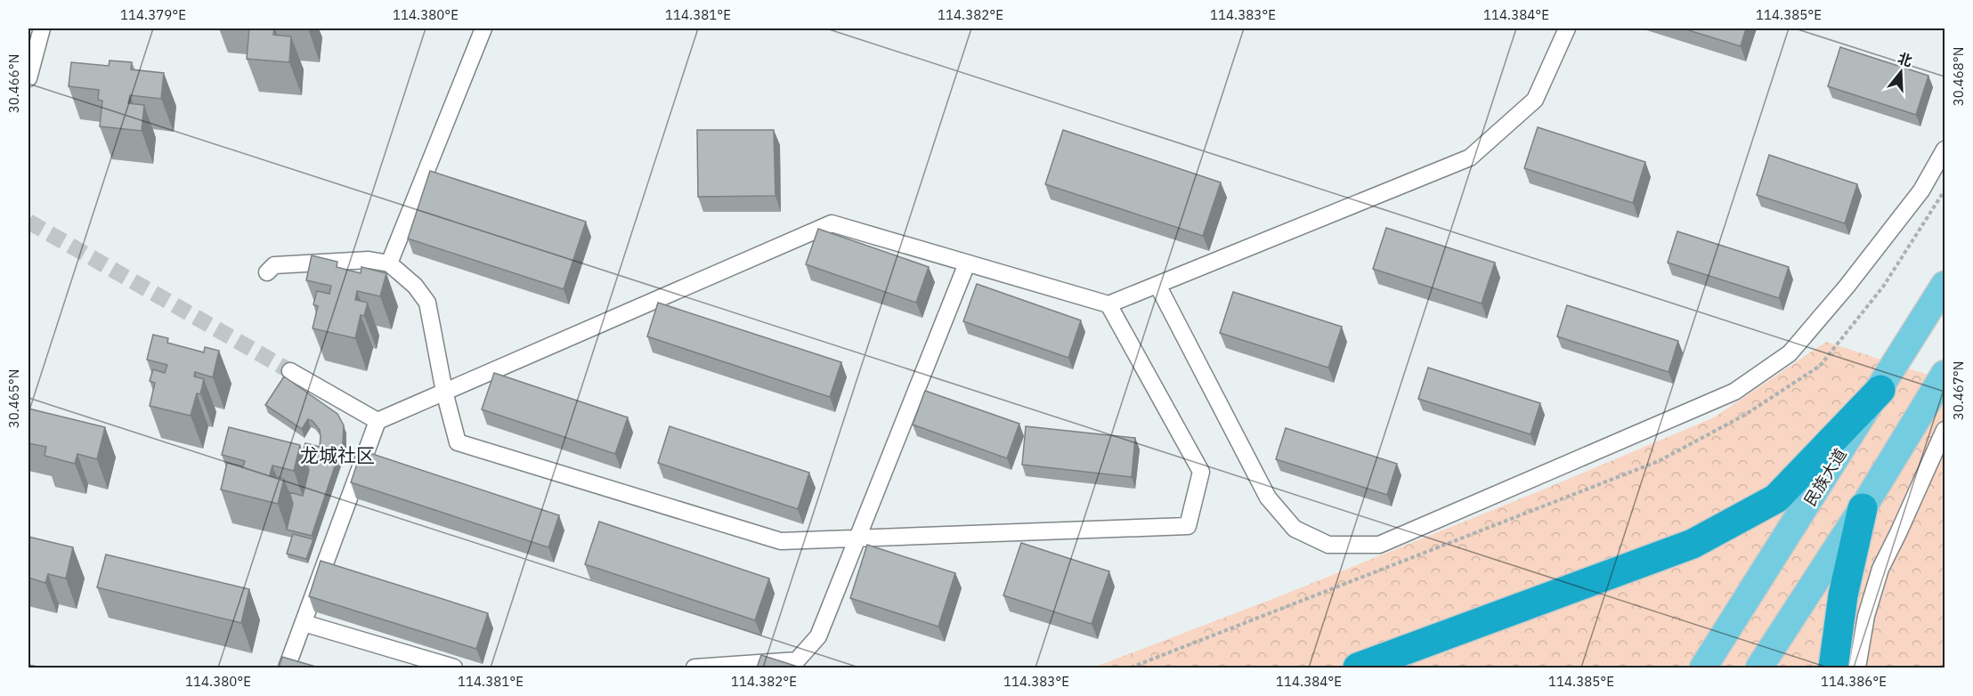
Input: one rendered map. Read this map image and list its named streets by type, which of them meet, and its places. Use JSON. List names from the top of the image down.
{
  "streets": {
    "main road": ["民族大道"]
  },
  "districts": ["龙城社区"],
  "north": "top",
  "coordinates": [
    "114.379°E",
    "114.380°E",
    "114.381°E",
    "114.382°E",
    "114.383°E",
    "114.384°E",
    "114.385°E",
    "30.468°N",
    "30.466°N",
    "30.467°N",
    "30.465°N",
    "114.386°E"
  ]
}
